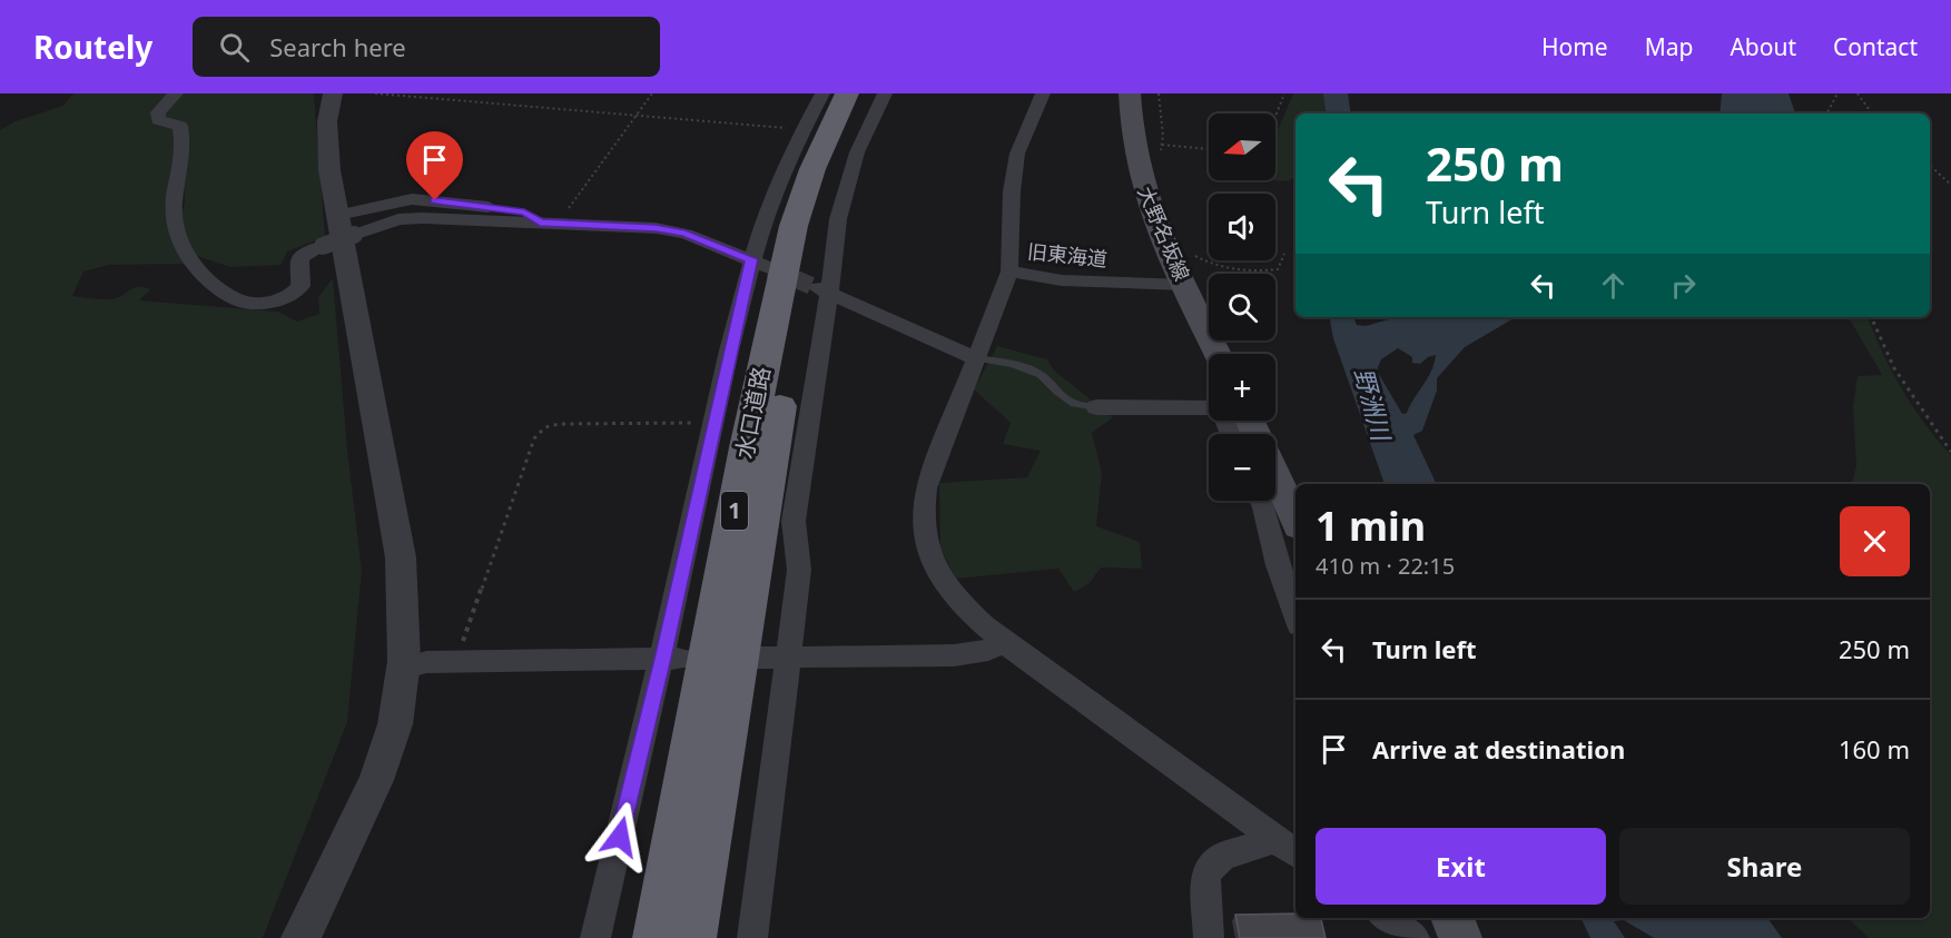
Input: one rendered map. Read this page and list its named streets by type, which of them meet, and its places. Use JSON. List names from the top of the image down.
{
  "streets": {
    "highway": ["水口道路", "1"],
    "main road": ["大野名坂線"],
    "street": ["旧東海道"]
  },
  "crossings": [
    ["大野名坂線", "旧東海道"]
  ],
  "water": ["野洲川"],
  "north": "left",
  "page": {
    "header": "Routely",
    "search": "Search here",
    "nav": [
      "Home",
      "Map",
      "About",
      "Contact"
    ],
    "map_buttons": ["+", "−"],
    "turn": ["250 m", "Turn left"],
    "heading": ["1 min", "410 m · 22:15"],
    "list": [
      {
        "name": "Turn left",
        "value": "250 m"
      },
      {
        "name": "Arrive at destination",
        "value": "160 m"
      }
    ],
    "buttons": ["Exit", "Share"]
  }
}
